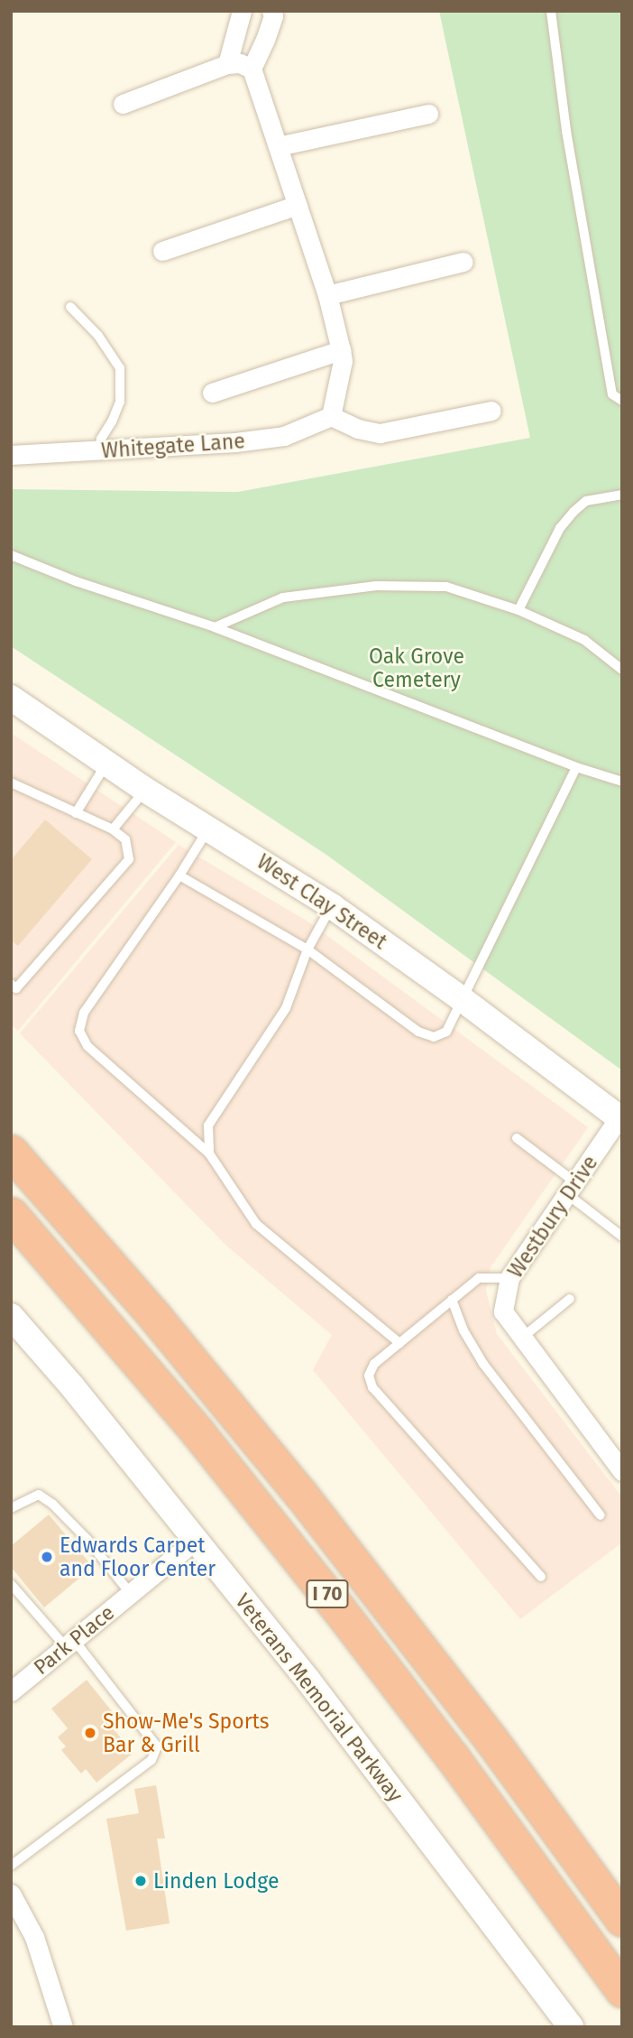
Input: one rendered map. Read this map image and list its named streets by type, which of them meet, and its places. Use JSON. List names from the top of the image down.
{
  "streets": {
    "highway": ["I 70"],
    "street": [
      "Whitegate Lane",
      "West Clay Street",
      "Westbury Drive",
      "Park Place",
      "Veterans Memorial Parkway"
    ]
  },
  "crossings": [
    ["West Clay Street", "Westbury Drive"],
    ["Park Place", "Veterans Memorial Parkway"]
  ],
  "parks": ["Oak Grove Cemetery"],
  "places": ["Edwards Carpet and Floor Center", "Show-Me's Sports Bar & Grill", "Linden Lodge"]
}
